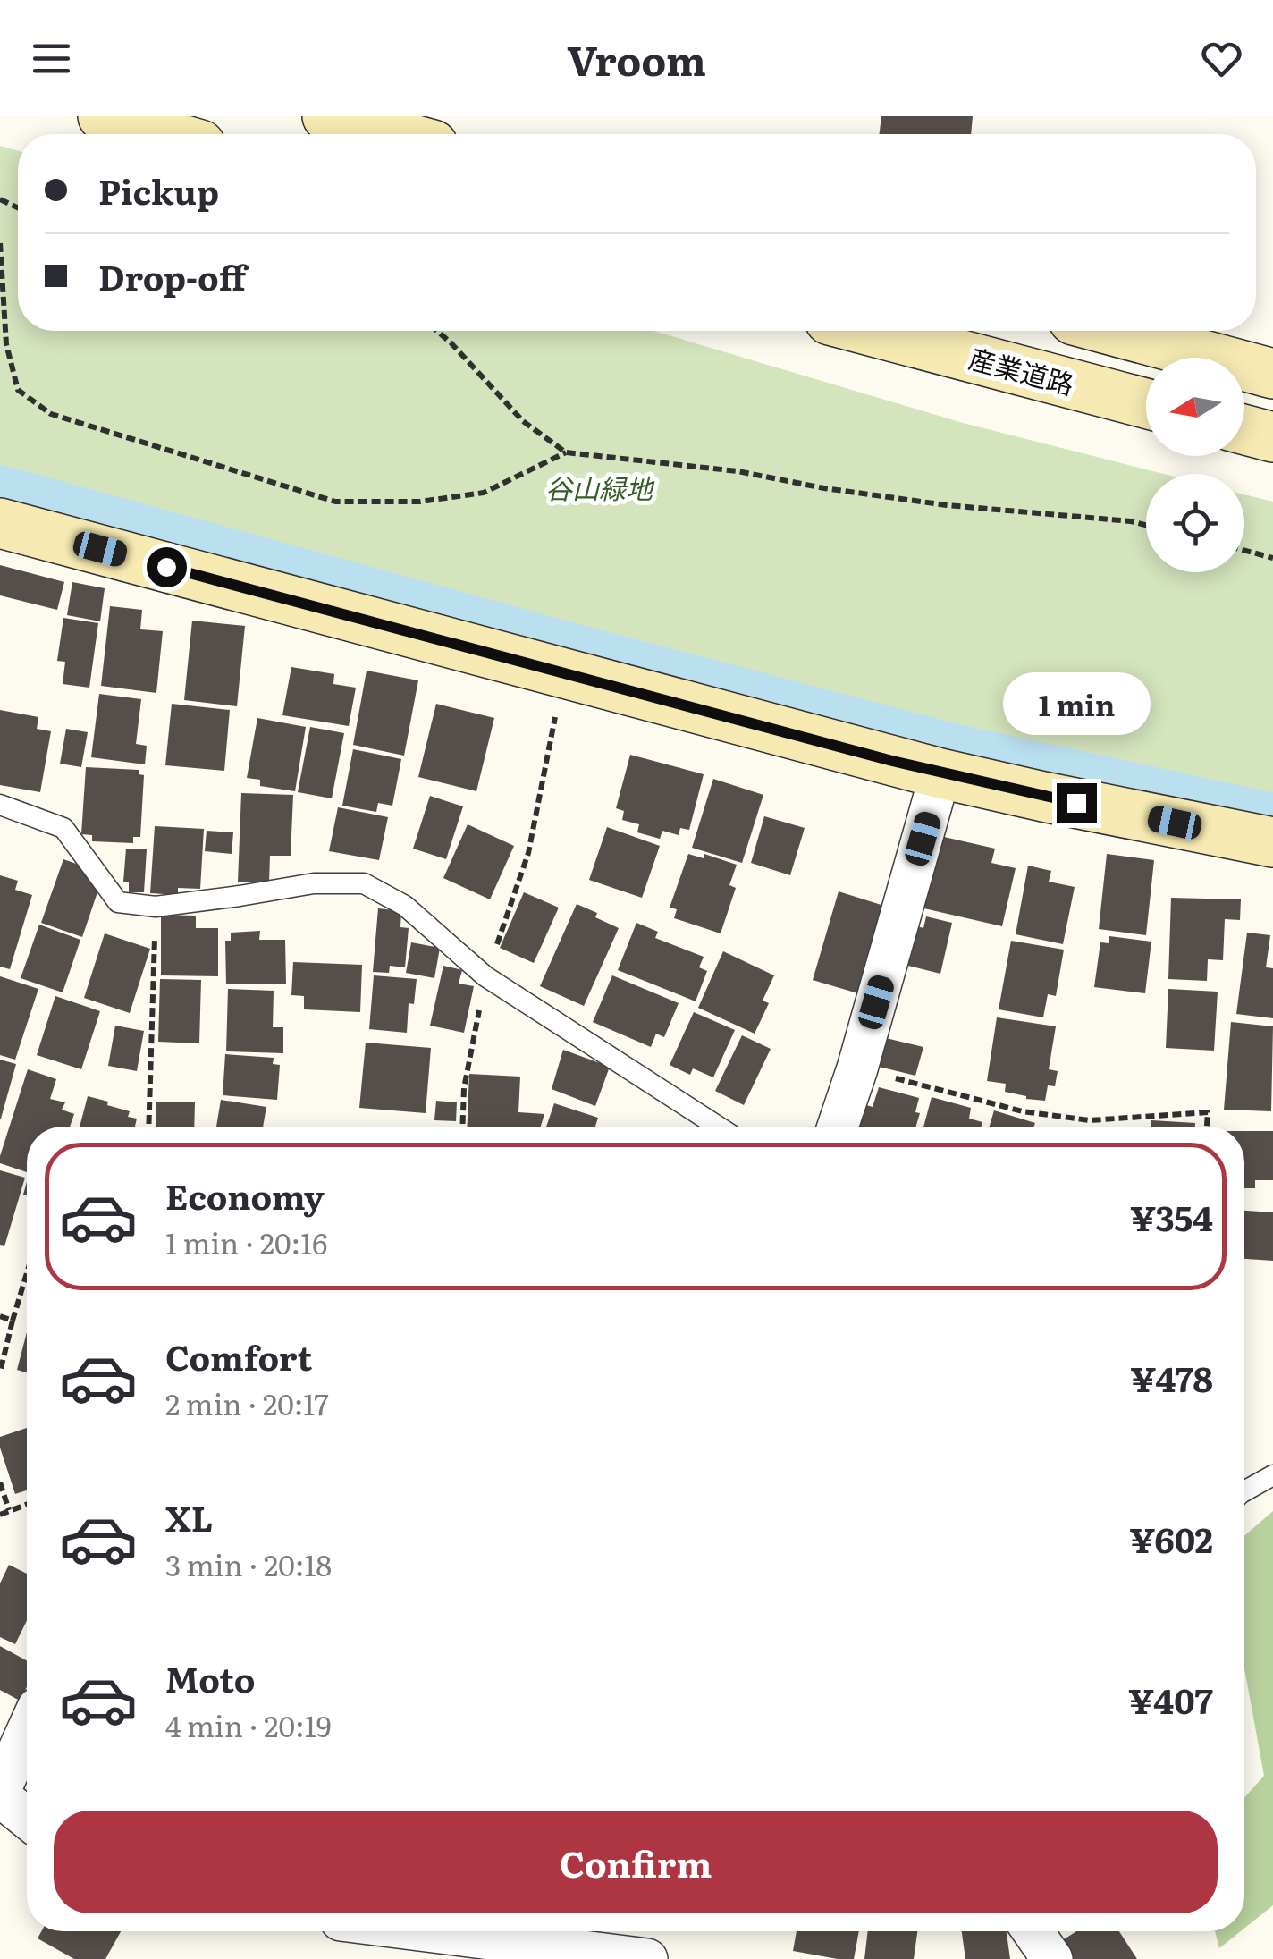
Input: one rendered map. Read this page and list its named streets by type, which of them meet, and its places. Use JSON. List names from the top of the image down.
{
  "streets": {
    "street": ["産業道路"]
  },
  "parks": ["谷山緑地"],
  "north": "left",
  "page": {
    "header": "Vroom",
    "banner": ["Pickup", "Drop-off"],
    "bubble": "1 min",
    "list": [
      {
        "name": "Economy",
        "note": "1 min · 20:16",
        "value": "¥354"
      },
      {
        "name": "Comfort",
        "note": "2 min · 20:17",
        "value": "¥478"
      },
      {
        "name": "XL",
        "note": "3 min · 20:18",
        "value": "¥602"
      },
      {
        "name": "Moto",
        "note": "4 min · 20:19",
        "value": "¥407"
      }
    ],
    "buttons": "Confirm"
  }
}
